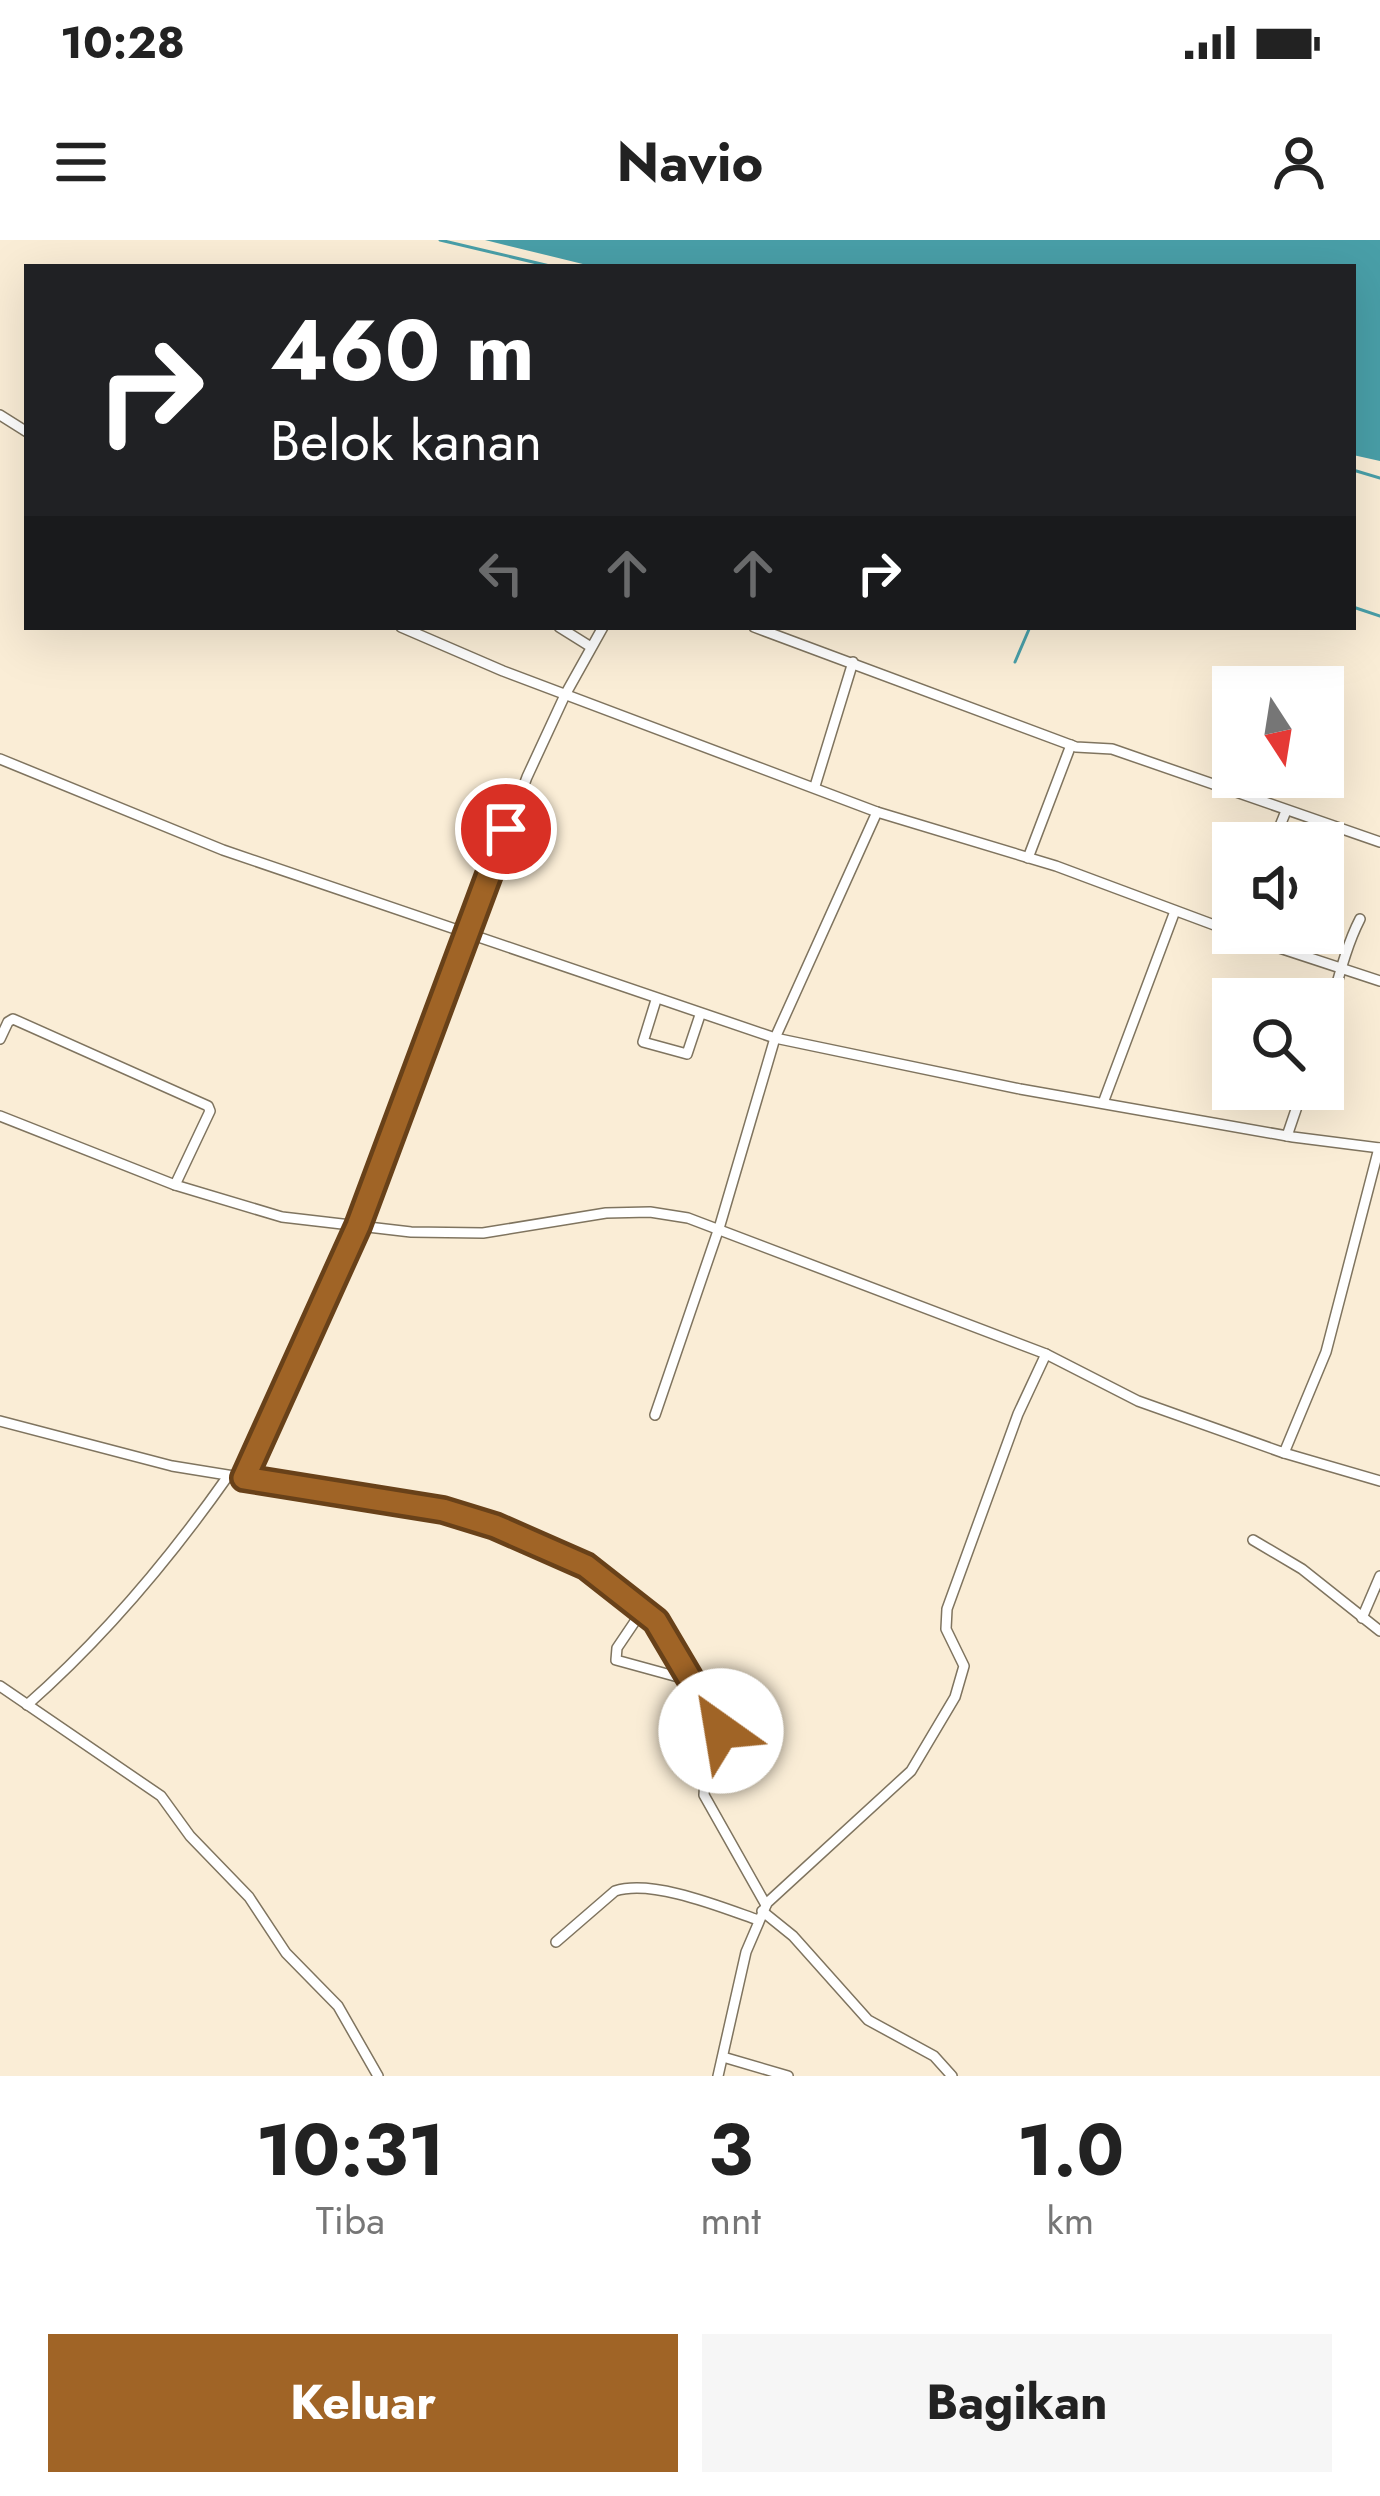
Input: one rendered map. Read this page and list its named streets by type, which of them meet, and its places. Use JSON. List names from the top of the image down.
{
  "north": "bottom",
  "page": {
    "status": "10:28",
    "header": "Navio",
    "turn": ["460 m", "Belok kanan"],
    "eta": [
      "10:31",
      "Tiba",
      "3",
      "mnt",
      "1.0",
      "km"
    ],
    "buttons": ["Keluar", "Bagikan"]
  }
}
